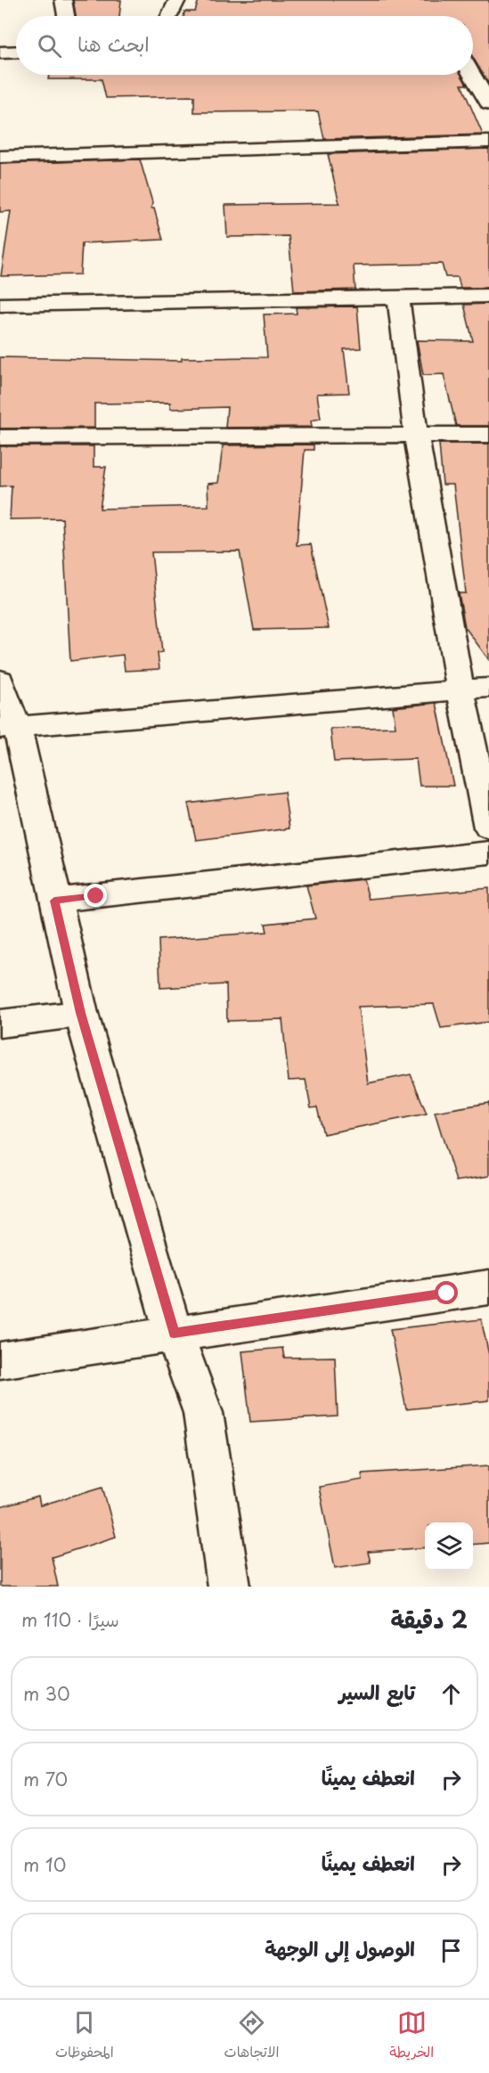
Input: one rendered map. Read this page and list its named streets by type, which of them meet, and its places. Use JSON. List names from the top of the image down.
{
  "page": {
    "search": "ابحث هنا",
    "heading": ["2 دقيقة", "سيرًا · 110 m"],
    "list": [
      ["تابع السير", "30 m"],
      ["انعطف يمينًا", "70 m"],
      ["انعطف يمينًا", "10 m"],
      "الوصول إلى الوجهة"
    ],
    "nav": ["الخريطة", "الاتجاهات", "المحفوظات"]
  }
}
